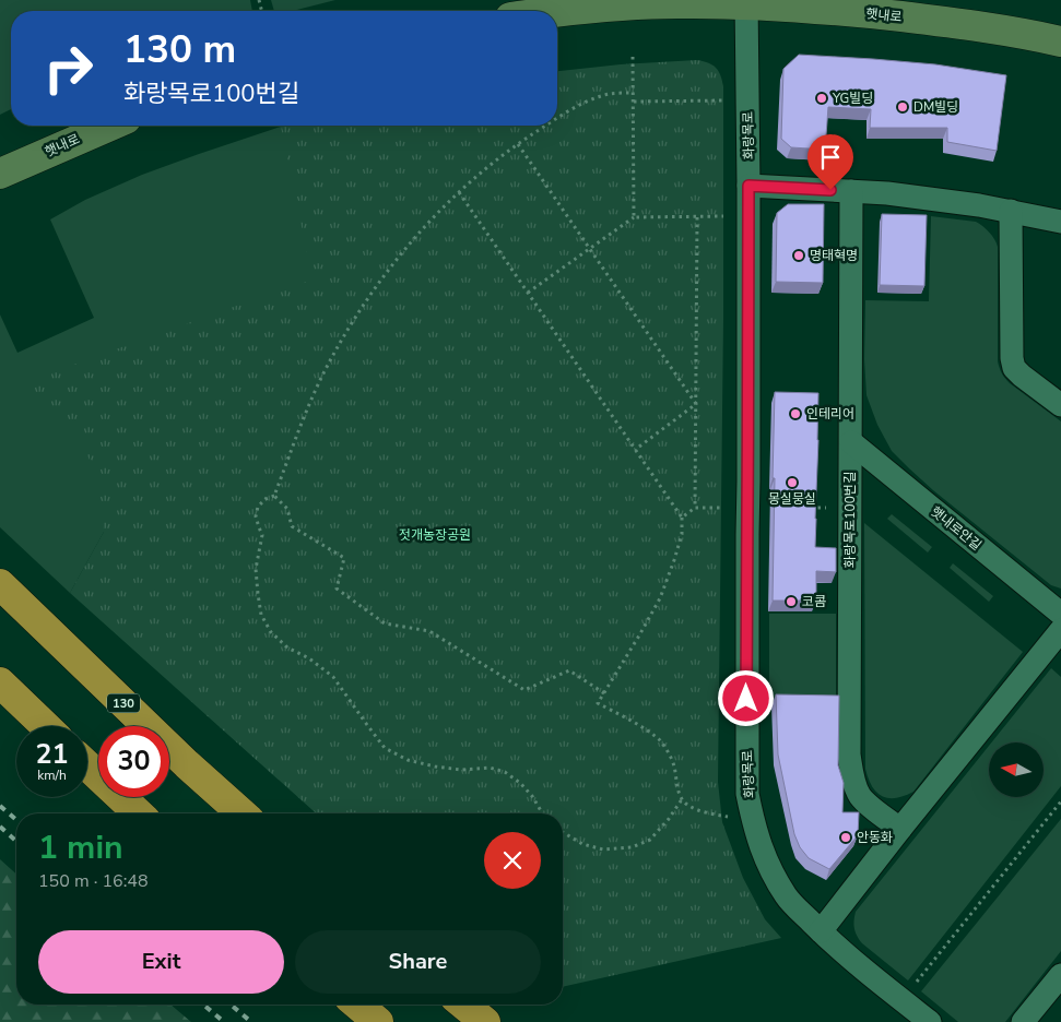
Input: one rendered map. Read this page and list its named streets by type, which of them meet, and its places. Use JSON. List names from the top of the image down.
{
  "streets": {
    "highway": ["130"],
    "main road": ["햇내로"],
    "street": ["화랑목로", "화랑목로100번길", "햇내로안길"]
  },
  "crossings": [
    ["햇내로", "화랑목로"],
    ["화랑목로100번길", "햇내로안길"]
  ],
  "parks": ["젓개농장공원"],
  "places": [
    "YG빌딩",
    "DM빌딩",
    "명태혁명",
    "인테리어",
    "몽실뭉실",
    "코콤",
    "안동화"
  ],
  "north": "left",
  "page": {
    "turn": ["130 m", "화랑목로100번길"],
    "speed": "21 km/h",
    "limit": "30",
    "heading": ["1 min", "150 m · 16:48"],
    "buttons": ["Exit", "Share"]
  }
}
